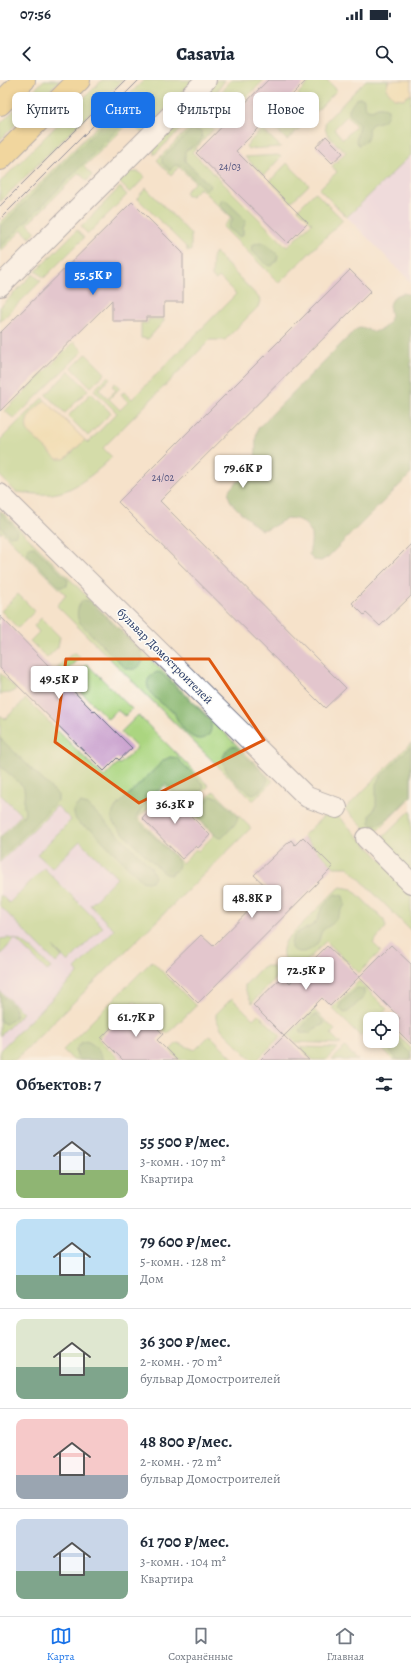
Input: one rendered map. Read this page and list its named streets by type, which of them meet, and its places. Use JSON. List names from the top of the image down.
{
  "streets": {
    "street": ["бульвар Домостроителей"]
  },
  "house_numbers": ["24/03", "24/02"],
  "page": {
    "status": "07:56",
    "header": "Casavia",
    "chip": [
      "Купить",
      "Снять",
      "Фильтры",
      "Новое"
    ],
    "price": [
      "55.5K ₽",
      "79.6K ₽",
      "49.5K ₽",
      "36.3K ₽",
      "48.8K ₽",
      "72.5K ₽",
      "61.7K ₽"
    ],
    "heading": "Объектов: 7",
    "list": [
      {
        "name": "55 500 ₽/мес.",
        "note": "3-комн. · 107 m² · Квартира"
      },
      {
        "name": "79 600 ₽/мес.",
        "note": "5-комн. · 128 m² · Дом"
      },
      {
        "name": "36 300 ₽/мес.",
        "note": "2-комн. · 70 m² · бульвар Домостроителей"
      },
      {
        "name": "48 800 ₽/мес.",
        "note": "2-комн. · 72 m² · бульвар Домостроителей"
      },
      {
        "name": "61 700 ₽/мес.",
        "note": "3-комн. · 104 m² · Квартира"
      }
    ],
    "tabs": ["Карта", "Сохранённые", "Главная"]
  }
}
